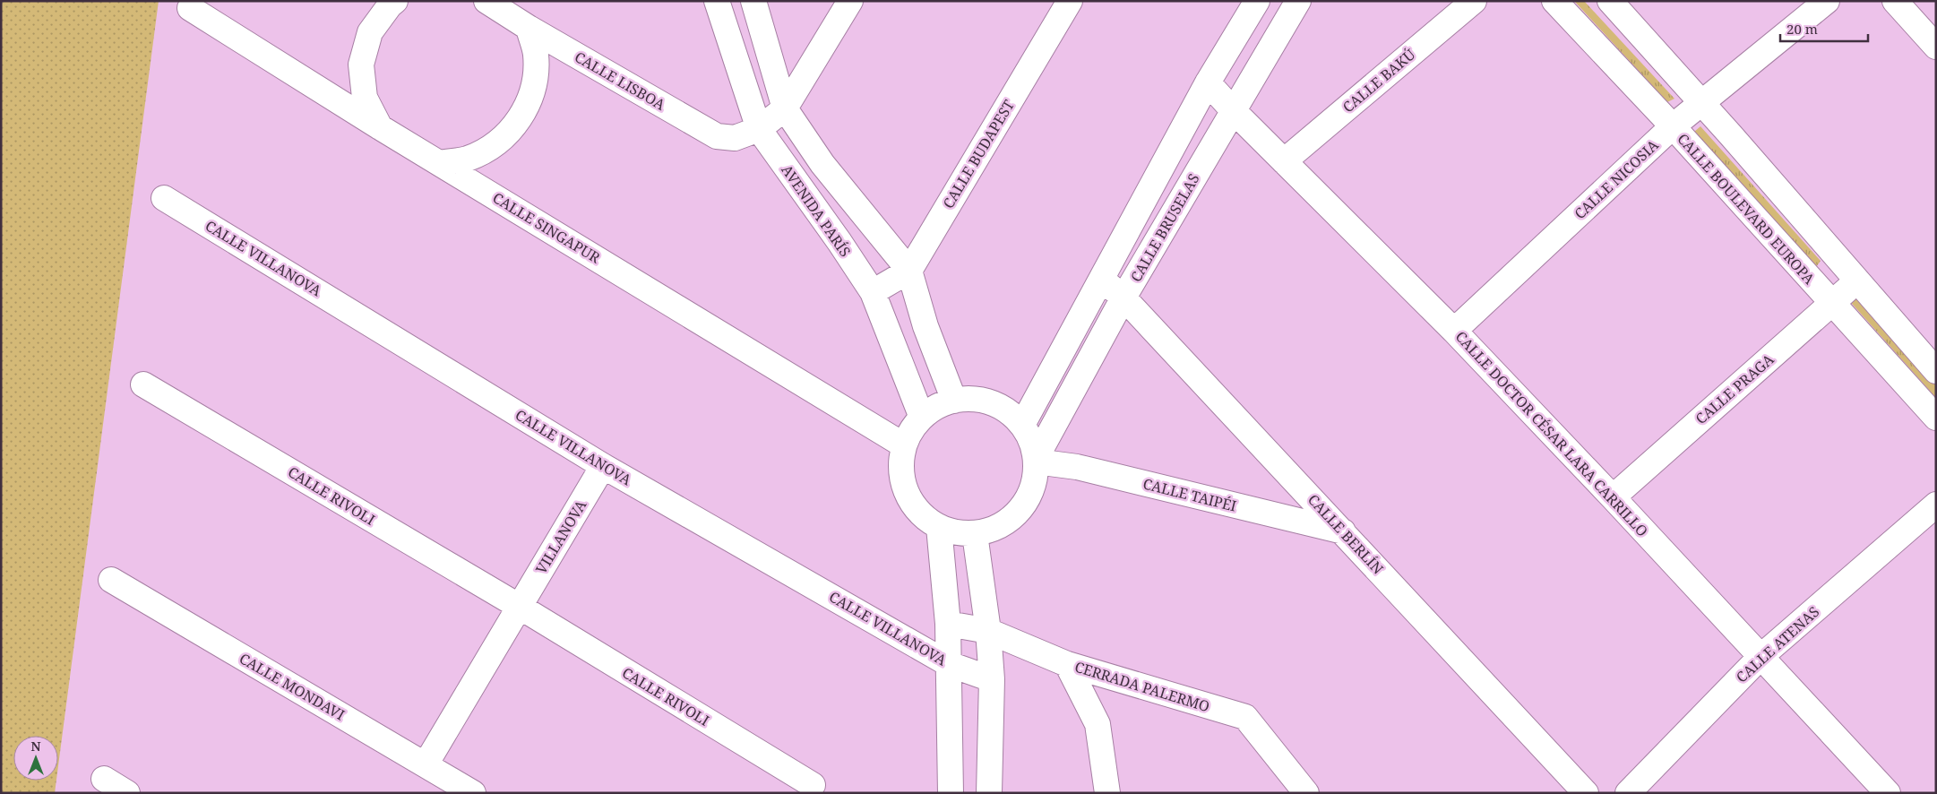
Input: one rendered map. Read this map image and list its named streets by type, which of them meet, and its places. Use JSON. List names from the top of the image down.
{
  "streets": {
    "street": [
      "CALLE LISBOA",
      "CALLE BAKÚ",
      "CALLE BUDAPEST",
      "CALLE NICOSIA",
      "CALLE BOULEVARD EUROPA",
      "AVENIDA PARÍS",
      "CALLE SINGAPUR",
      "CALLE BRUSELAS",
      "CALLE VILLANOVA",
      "CALLE PRAGA",
      "CALLE DOCTOR CÉSAR LARA CARRILLO",
      "CALLE TAIPÉI",
      "CALLE RIVOLI",
      "CALLE BERLÍN",
      "VILLANOVA",
      "CALLE ATENAS",
      "CALLE MONDAVI",
      "CERRADA PALERMO"
    ]
  },
  "crossings": [
    ["CALLE LISBOA", "AVENIDA PARÍS"],
    ["CALLE BAKÚ", "CALLE DOCTOR CÉSAR LARA CARRILLO"],
    ["CALLE BUDAPEST", "AVENIDA PARÍS"],
    ["CALLE NICOSIA", "CALLE BOULEVARD EUROPA"],
    ["CALLE NICOSIA", "CALLE DOCTOR CÉSAR LARA CARRILLO"],
    ["CALLE BOULEVARD EUROPA", "CALLE PRAGA"],
    ["AVENIDA PARÍS", "CALLE SINGAPUR"],
    ["AVENIDA PARÍS", "CALLE BRUSELAS"],
    ["AVENIDA PARÍS", "CALLE TAIPÉI"],
    ["CALLE SINGAPUR", "CALLE BRUSELAS"],
    ["CALLE SINGAPUR", "CALLE TAIPÉI"],
    ["CALLE BRUSELAS", "CALLE DOCTOR CÉSAR LARA CARRILLO"],
    ["CALLE BRUSELAS", "CALLE TAIPÉI"],
    ["CALLE BRUSELAS", "CALLE BERLÍN"],
    ["CALLE VILLANOVA", "VILLANOVA"],
    ["CALLE PRAGA", "CALLE DOCTOR CÉSAR LARA CARRILLO"],
    ["CALLE DOCTOR CÉSAR LARA CARRILLO", "CALLE ATENAS"],
    ["CALLE TAIPÉI", "CALLE BERLÍN"],
    ["CALLE RIVOLI", "VILLANOVA"]
  ],
  "scale_bar": "20 m",
  "north": "top"
}
